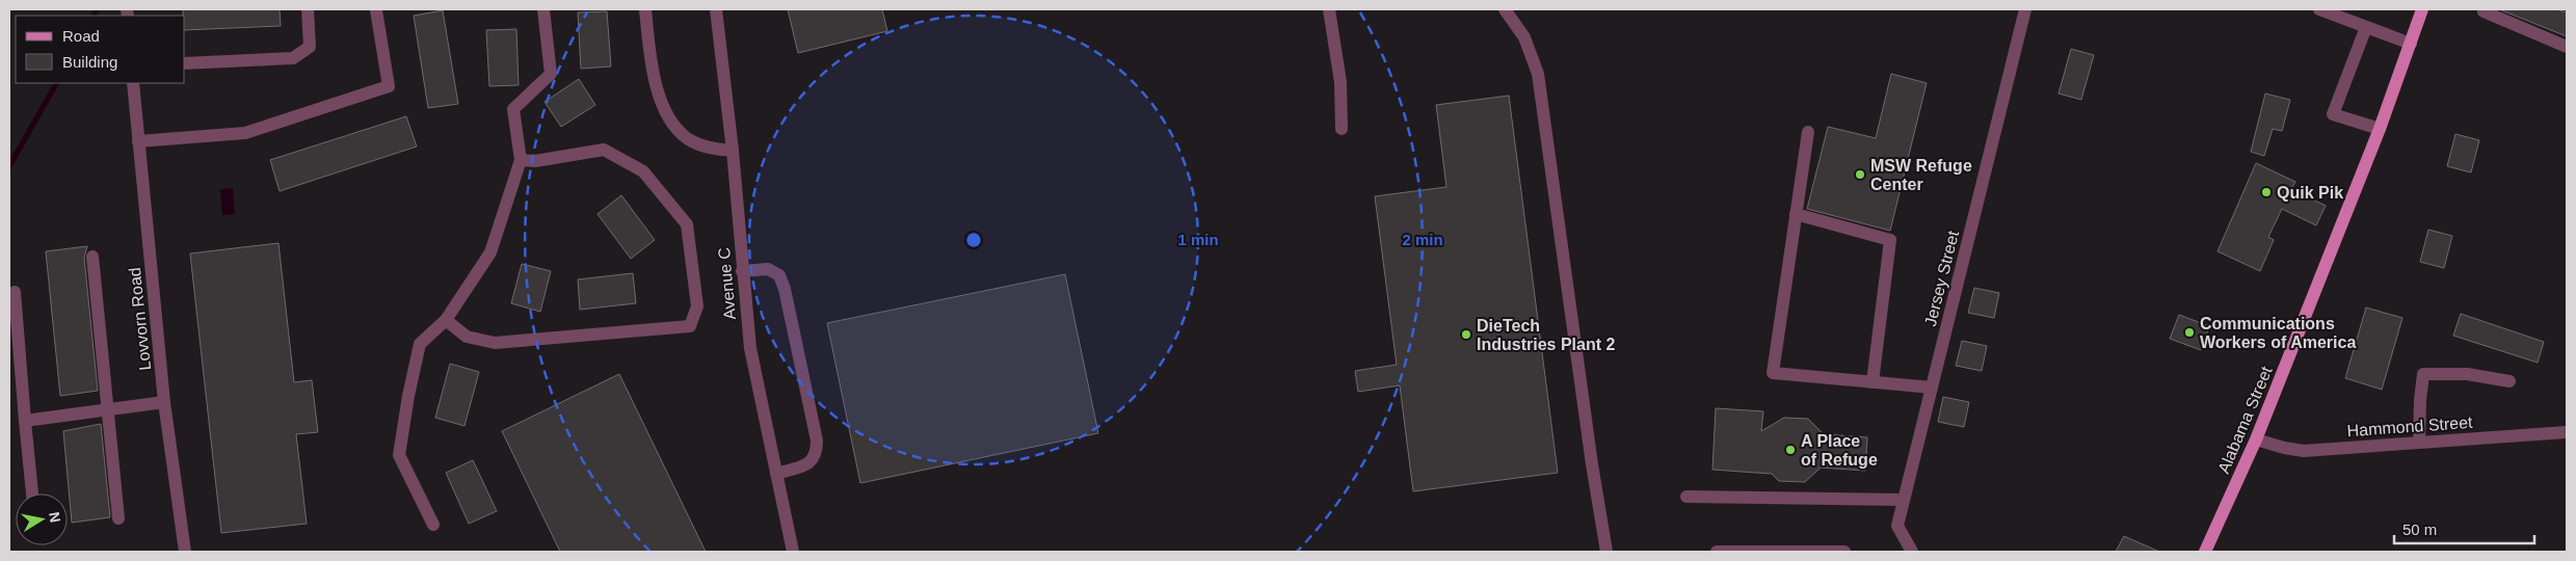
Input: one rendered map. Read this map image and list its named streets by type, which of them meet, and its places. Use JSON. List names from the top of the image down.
{
  "streets": {
    "main road": ["Alabama Street"],
    "street": [
      "Jersey Street",
      "Avenue C",
      "Lovvorn Road",
      "Hammond Street"
    ]
  },
  "crossings": [
    ["Alabama Street", "Hammond Street"]
  ],
  "places": [
    "MSW Refuge Center",
    "Quik Pik",
    "Communications Workers of America",
    "DieTech Industries Plant 2",
    "A Place of Refuge"
  ],
  "legend": ["Road", "Building"],
  "scale_bar": "50 m",
  "north": "right",
  "rings": ["1 min", "2 min"]
}
